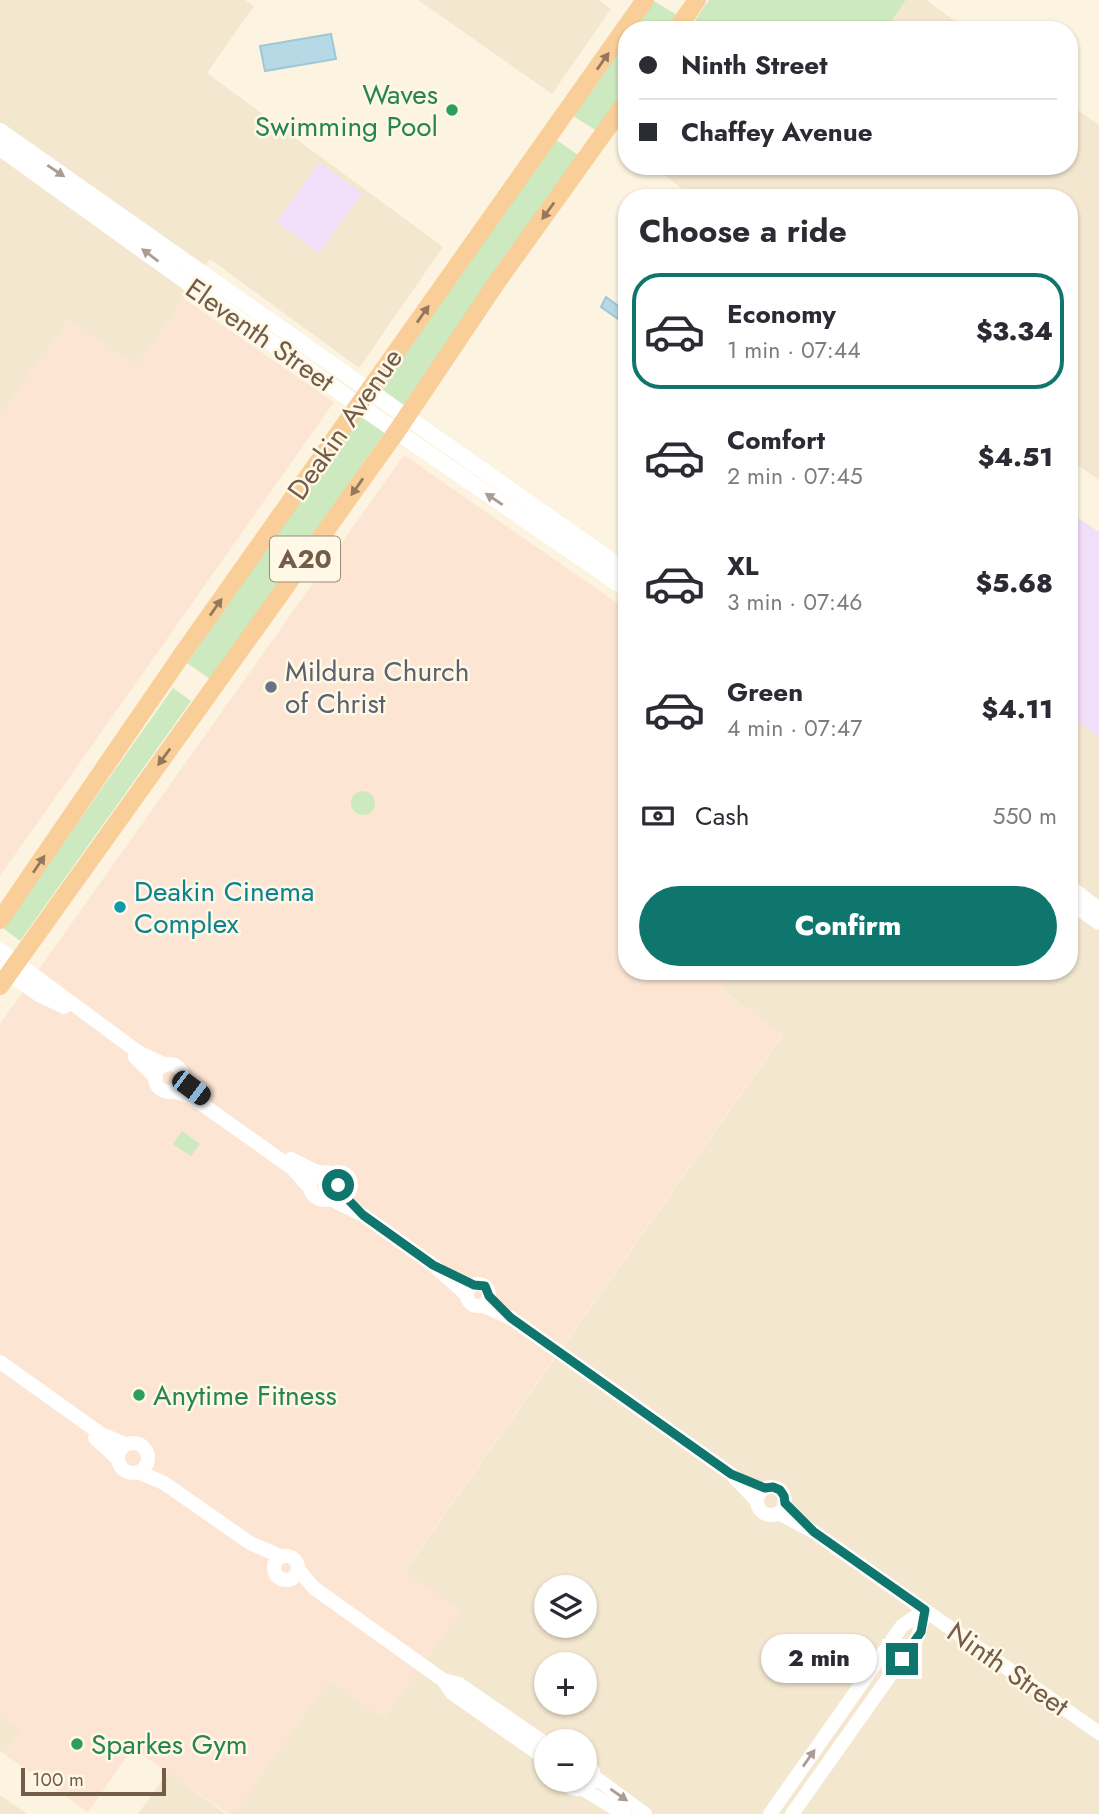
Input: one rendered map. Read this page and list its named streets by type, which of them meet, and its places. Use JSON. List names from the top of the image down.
{
  "streets": {
    "highway": ["Deakin Avenue", "A20"],
    "main road": ["Eleventh Street"],
    "street": ["Ninth Street"]
  },
  "crossings": [
    ["Eleventh Street", "Deakin Avenue"]
  ],
  "places": [
    "Waves Swimming Pool",
    "Mildura Church of Christ",
    "Deakin Cinema Complex",
    "Anytime Fitness",
    "Sparkes Gym"
  ],
  "scale_bar": "100 m",
  "page": {
    "banner": ["Ninth Street", "Chaffey Avenue"],
    "heading": "Choose a ride",
    "list": [
      {
        "name": "Economy",
        "note": "1 min · 07:44",
        "value": "$3.34"
      },
      {
        "name": "Comfort",
        "note": "2 min · 07:45",
        "value": "$4.51"
      },
      {
        "name": "XL",
        "note": "3 min · 07:46",
        "value": "$5.68"
      },
      {
        "name": "Green",
        "note": "4 min · 07:47",
        "value": "$4.11"
      }
    ],
    "pay": ["Cash", "550 m"],
    "buttons": "Confirm",
    "map_buttons": ["+", "−"],
    "bubble": "2 min",
    "scale": "100 m"
  }
}
